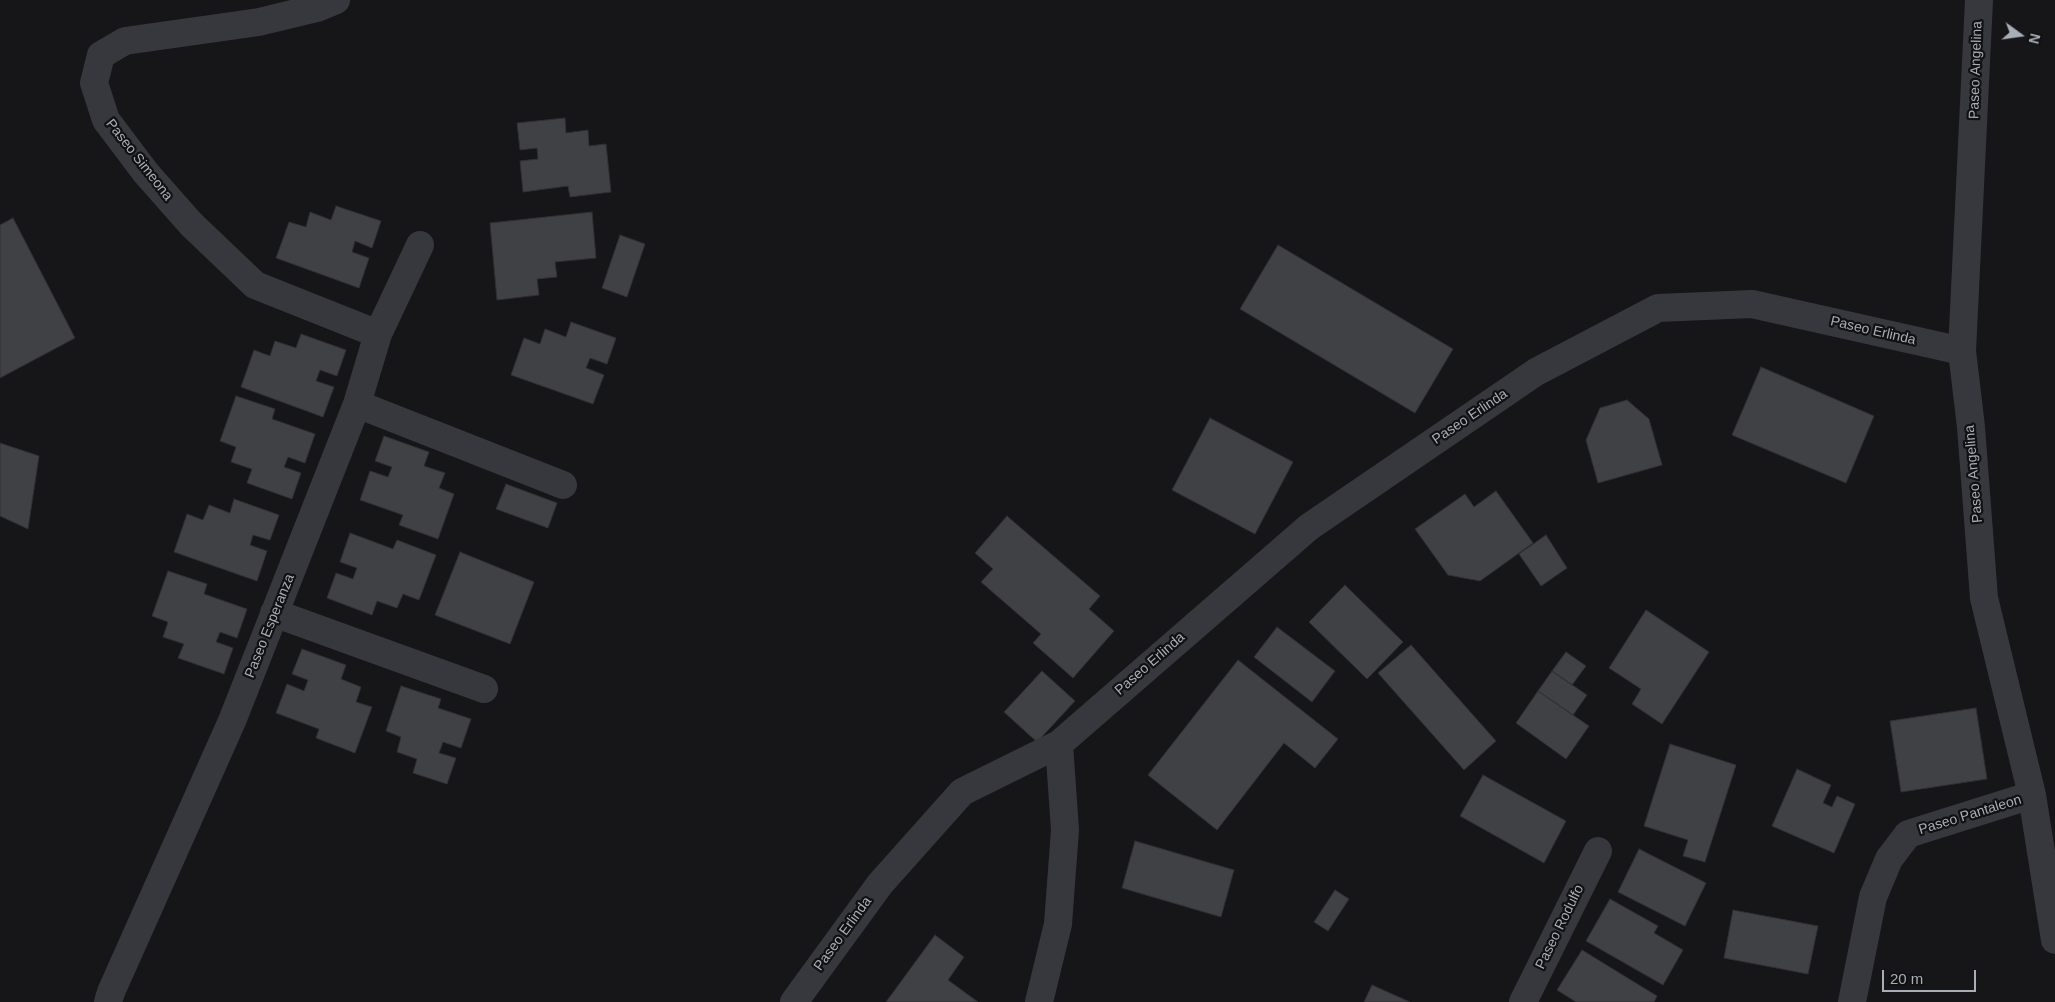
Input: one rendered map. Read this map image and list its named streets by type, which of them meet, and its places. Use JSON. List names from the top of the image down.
{
  "streets": {
    "street": [
      "Paseo Angelina",
      "Paseo Simeona",
      "Paseo Erlinda",
      "Paseo Esperanza",
      "Paseo Pantaleon",
      "Paseo Rodulfo"
    ]
  },
  "crossings": [
    ["Paseo Angelina", "Paseo Erlinda"],
    ["Paseo Angelina", "Paseo Pantaleon"],
    ["Paseo Simeona", "Paseo Esperanza"]
  ],
  "scale_bar": "20 m",
  "north": "right"
}
